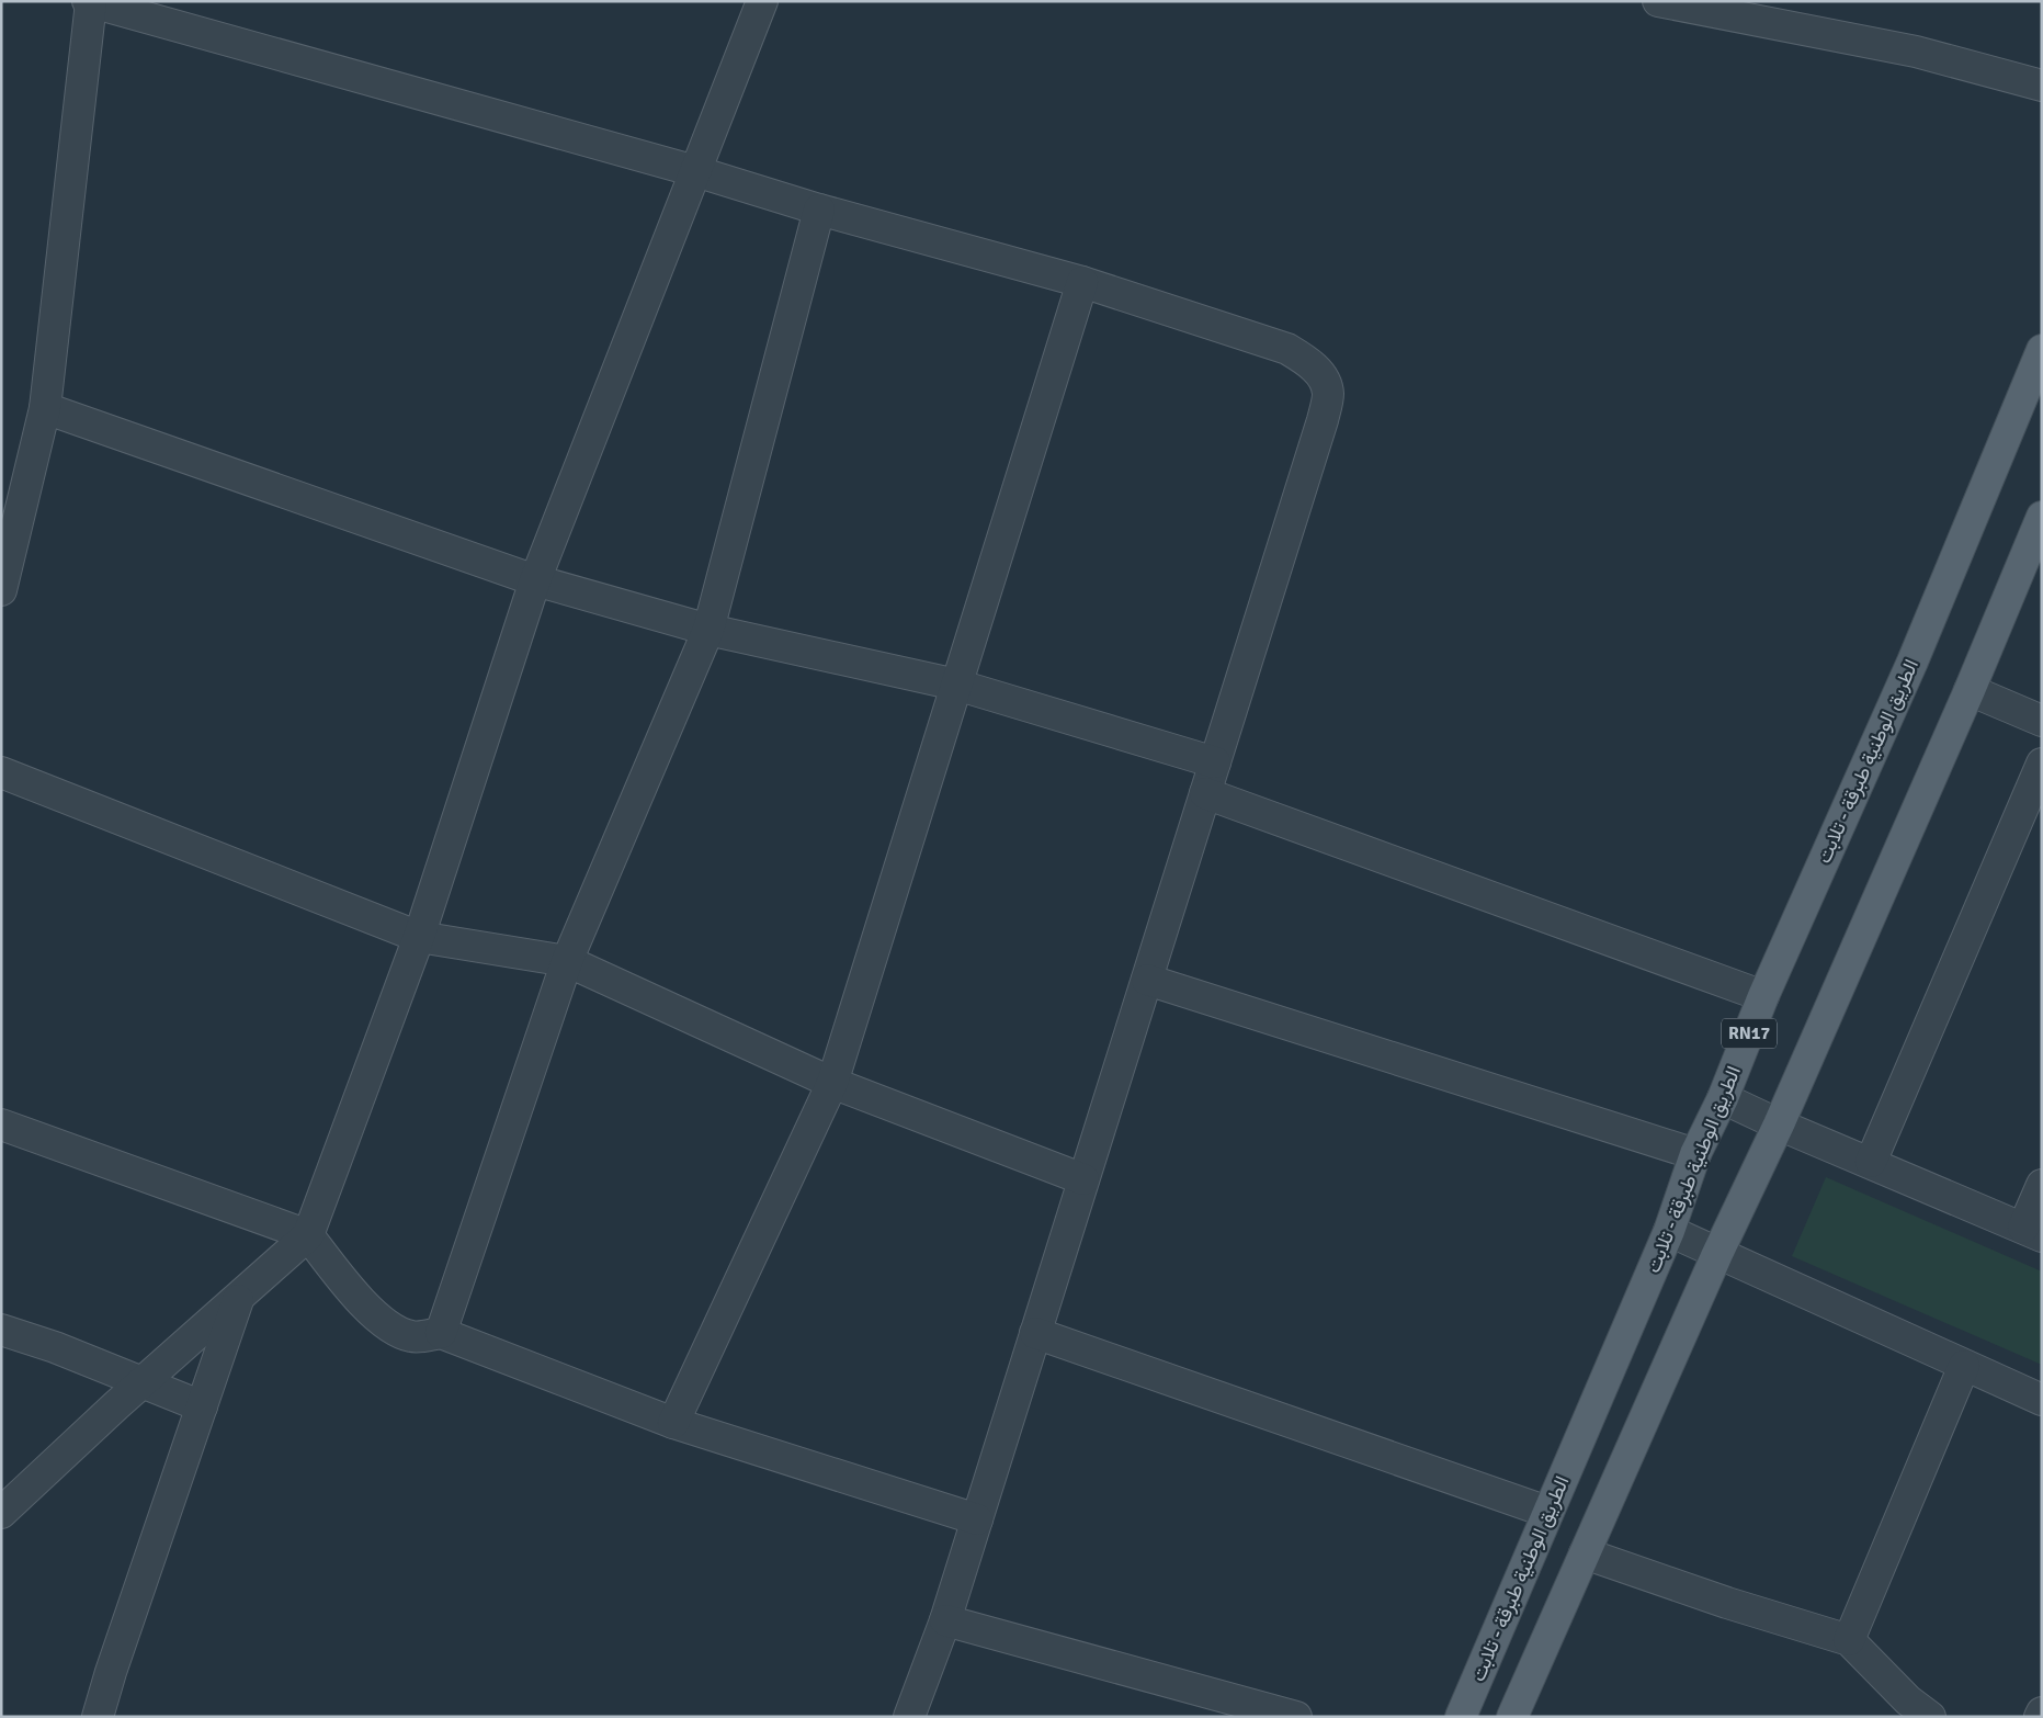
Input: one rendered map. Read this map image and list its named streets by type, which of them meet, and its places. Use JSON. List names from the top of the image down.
{
  "streets": {
    "main road": ["الطريق الوطنية طبرقة - تلابت", "RN17"]
  }
}
